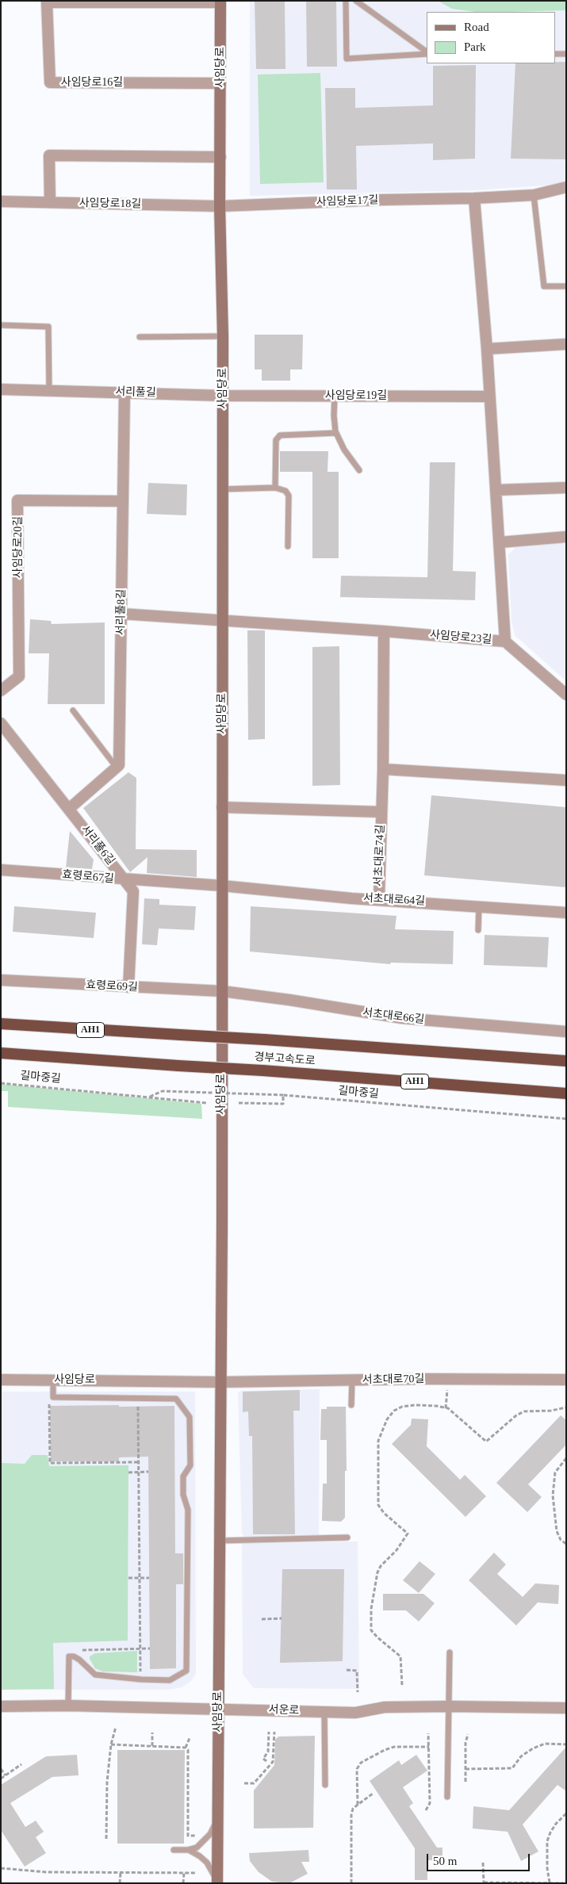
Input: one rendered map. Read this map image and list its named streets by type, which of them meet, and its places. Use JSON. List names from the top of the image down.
{
  "streets": {
    "highway": ["AH1", "경부고속도로"],
    "main road": ["사임당로"],
    "street": [
      "사임당로16길",
      "사임당로17길",
      "사임당로18길",
      "서리풀길",
      "사임당로19길",
      "사임당로20길",
      "서리풀8길",
      "사임당로23길",
      "서리풀6길",
      "서초대로74길",
      "효령로67길",
      "서초대로64길",
      "효령로69길",
      "서초대로66길",
      "서초대로70길",
      "서운로"
    ],
    "path": ["길마중길"]
  },
  "crossings": [
    ["사임당로", "사임당로16길"],
    ["사임당로", "사임당로17길"],
    ["사임당로", "사임당로18길"],
    ["사임당로", "서리풀길"],
    ["사임당로", "사임당로19길"],
    ["사임당로", "사임당로23길"],
    ["사임당로", "효령로67길"],
    ["사임당로", "서초대로64길"],
    ["사임당로", "효령로69길"],
    ["사임당로", "서초대로66길"],
    ["사임당로", "서초대로70길"],
    ["사임당로", "서운로"],
    ["사임당로17길", "사임당로18길"],
    ["서리풀길", "사임당로19길"],
    ["서리풀길", "서리풀8길"],
    ["사임당로20길", "서리풀8길"],
    ["서리풀6길", "효령로67길"],
    ["서리풀6길", "효령로69길"],
    ["서초대로74길", "서초대로64길"],
    ["효령로67길", "서초대로64길"],
    ["효령로69길", "서초대로66길"]
  ],
  "legend": ["Road", "Park"],
  "scale_bar": "50 m"
}
